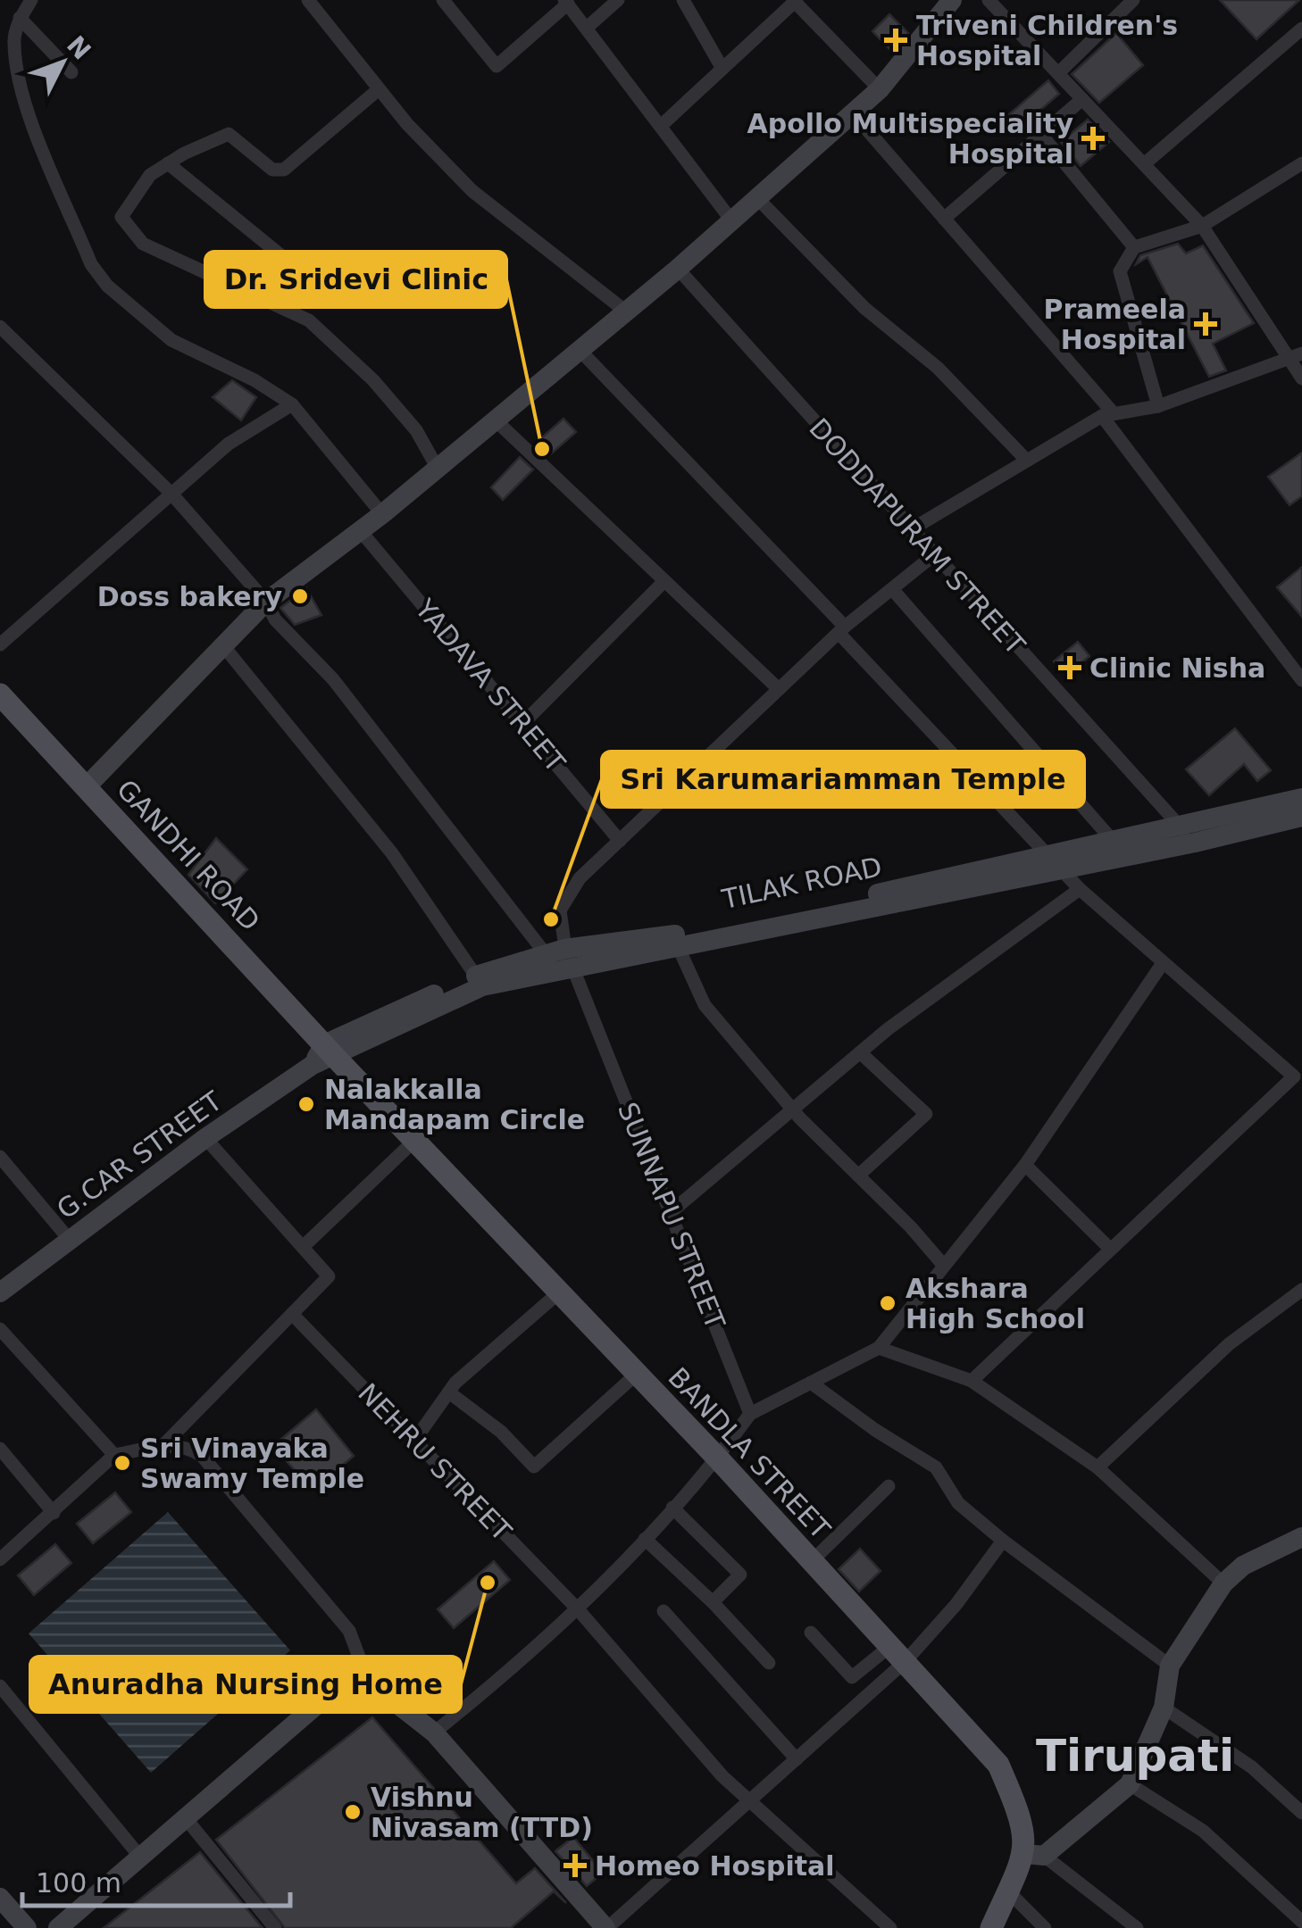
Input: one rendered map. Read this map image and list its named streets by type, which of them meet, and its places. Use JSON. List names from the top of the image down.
{
  "streets": {
    "main road": ["GANDHI ROAD", "BANDLA STREET"],
    "street": [
      "DODDAPURAM STREET",
      "YADAVA STREET",
      "TILAK ROAD",
      "G.CAR STREET",
      "SUNNAPU STREET",
      "NEHRU STREET"
    ]
  },
  "crossings": [
    ["DODDAPURAM STREET", "TILAK ROAD"],
    ["GANDHI ROAD", "TILAK ROAD"],
    ["GANDHI ROAD", "G.CAR STREET"],
    ["GANDHI ROAD", "BANDLA STREET"],
    ["TILAK ROAD", "G.CAR STREET"],
    ["TILAK ROAD", "SUNNAPU STREET"],
    ["TILAK ROAD", "BANDLA STREET"],
    ["G.CAR STREET", "BANDLA STREET"]
  ],
  "districts": ["Tirupati"],
  "places": {
    "health": [
      "Triveni Children's Hospital",
      "Apollo Multispeciality Hospital",
      "Prameela Hospital",
      "Clinic Nisha",
      "Homeo Hospital"
    ],
    "other": [
      "Dr. Sridevi Clinic",
      "Doss bakery",
      "Sri Karumariamman Temple",
      "Nalakkalla Mandapam Circle",
      "Akshara High School",
      "Sri Vinayaka Swamy Temple",
      "Anuradha Nursing Home",
      "Vishnu Nivasam (TTD)"
    ]
  },
  "scale_bar": "100 m",
  "north": "top right"
}
